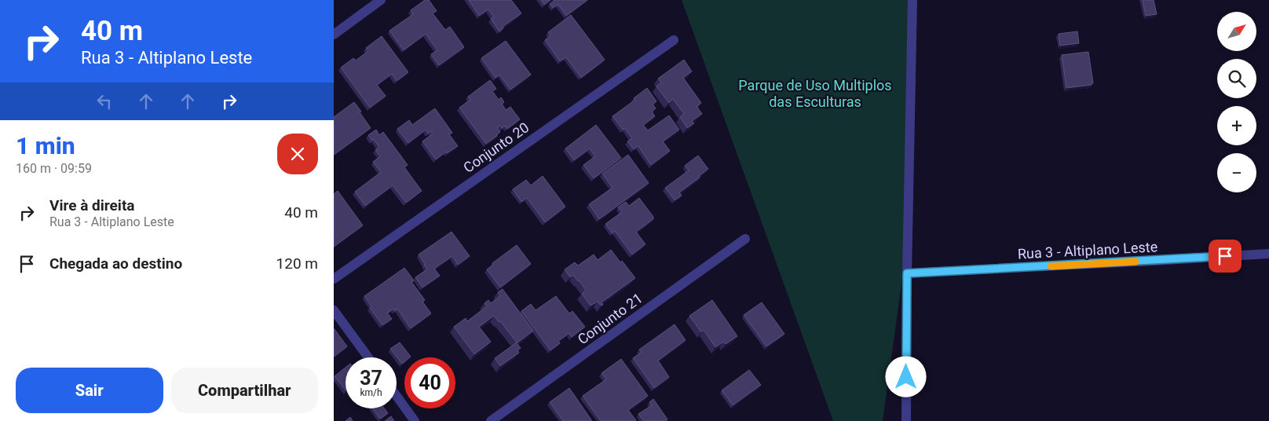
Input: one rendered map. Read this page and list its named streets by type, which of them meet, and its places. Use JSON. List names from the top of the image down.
{
  "streets": {
    "street": ["Conjunto 20", "Rua 3 - Altiplano Leste", "Conjunto 21"]
  },
  "parks": ["Parque de Uso Multiplos das Esculturas"],
  "north": "top right",
  "page": {
    "turn": ["40 m", "Rua 3 - Altiplano Leste"],
    "map_buttons": ["+", "−"],
    "heading": ["1 min", "160 m · 09:59"],
    "list": [
      {
        "name": "Vire à direita",
        "note": "Rua 3 - Altiplano Leste",
        "value": "40 m"
      },
      {
        "name": "Chegada ao destino",
        "value": "120 m"
      }
    ],
    "speed": "37 km/h",
    "limit": "40",
    "buttons": ["Sair", "Compartilhar"]
  }
}
